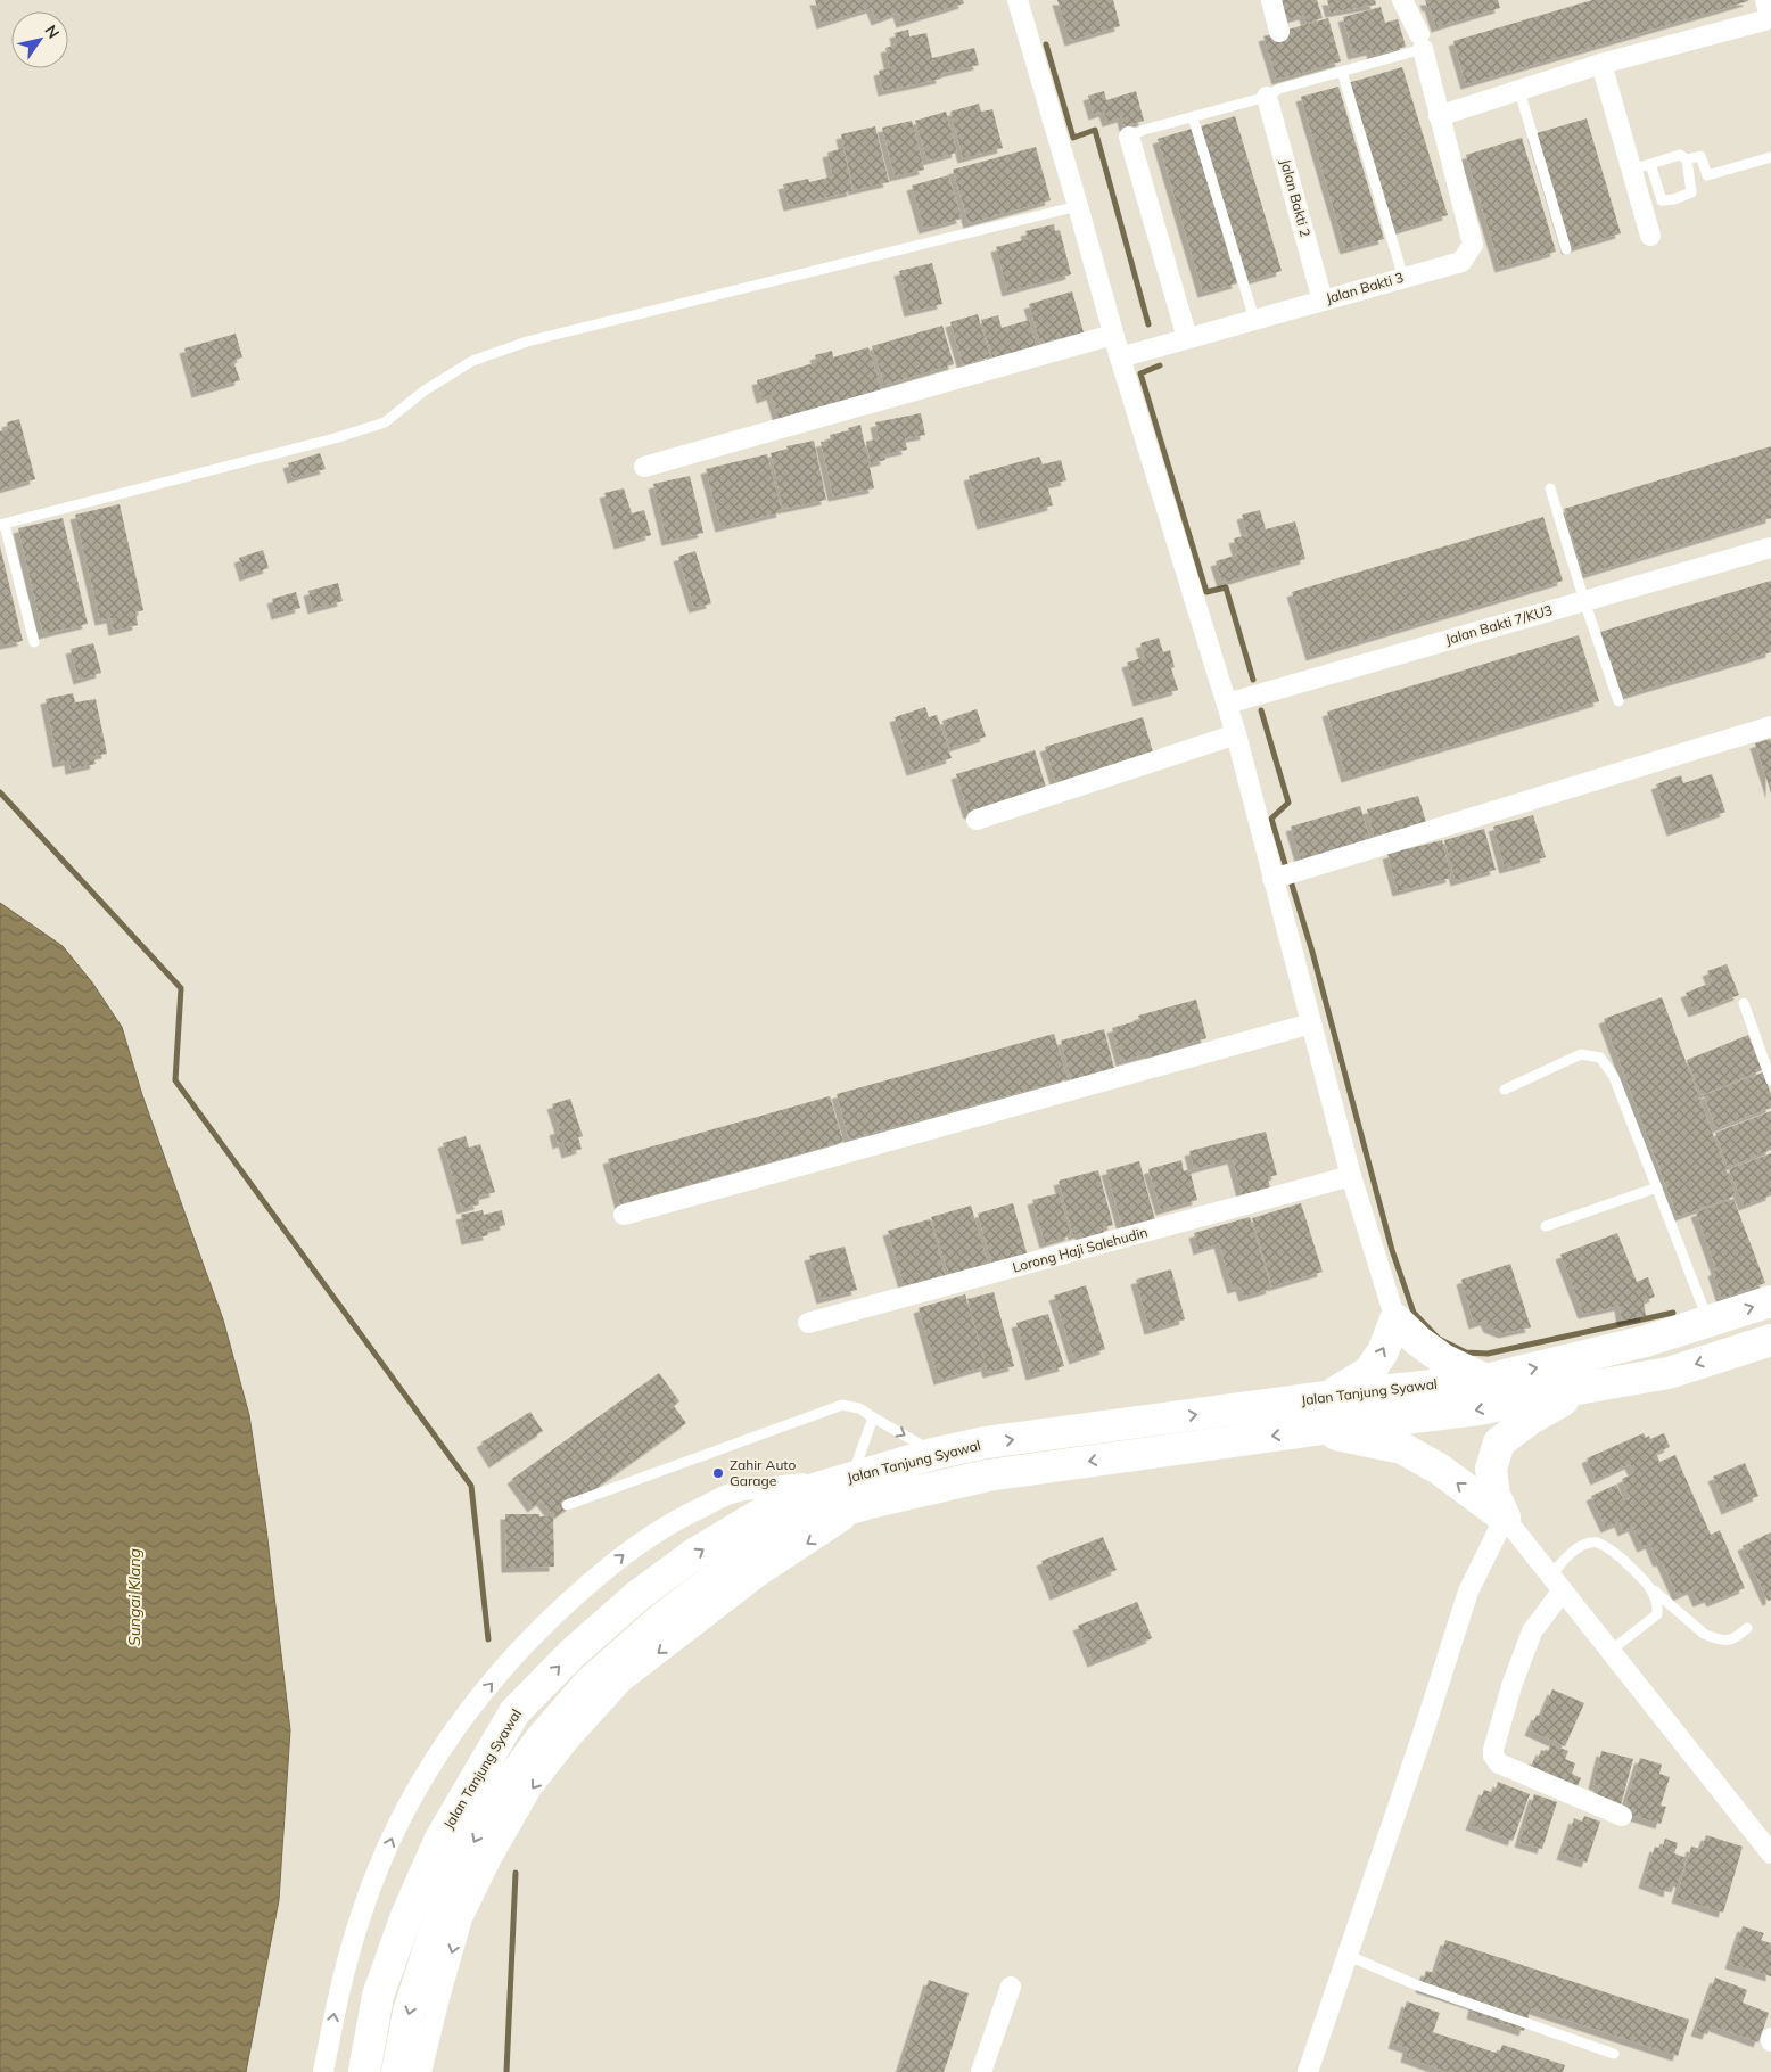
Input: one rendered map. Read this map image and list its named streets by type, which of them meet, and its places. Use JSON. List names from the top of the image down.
{
  "streets": {
    "main road": ["Jalan Tanjung Syawal"],
    "street": [
      "Jalan Bakti 2",
      "Jalan Bakti 3",
      "Jalan Bakti 7/KU3",
      "Lorong Haji Salehudin"
    ]
  },
  "crossings": [
    ["Jalan Bakti 2", "Jalan Bakti 3"]
  ],
  "water": ["Sungai Klang"],
  "places": ["Zahir Auto Garage"],
  "north": "top right"
}
